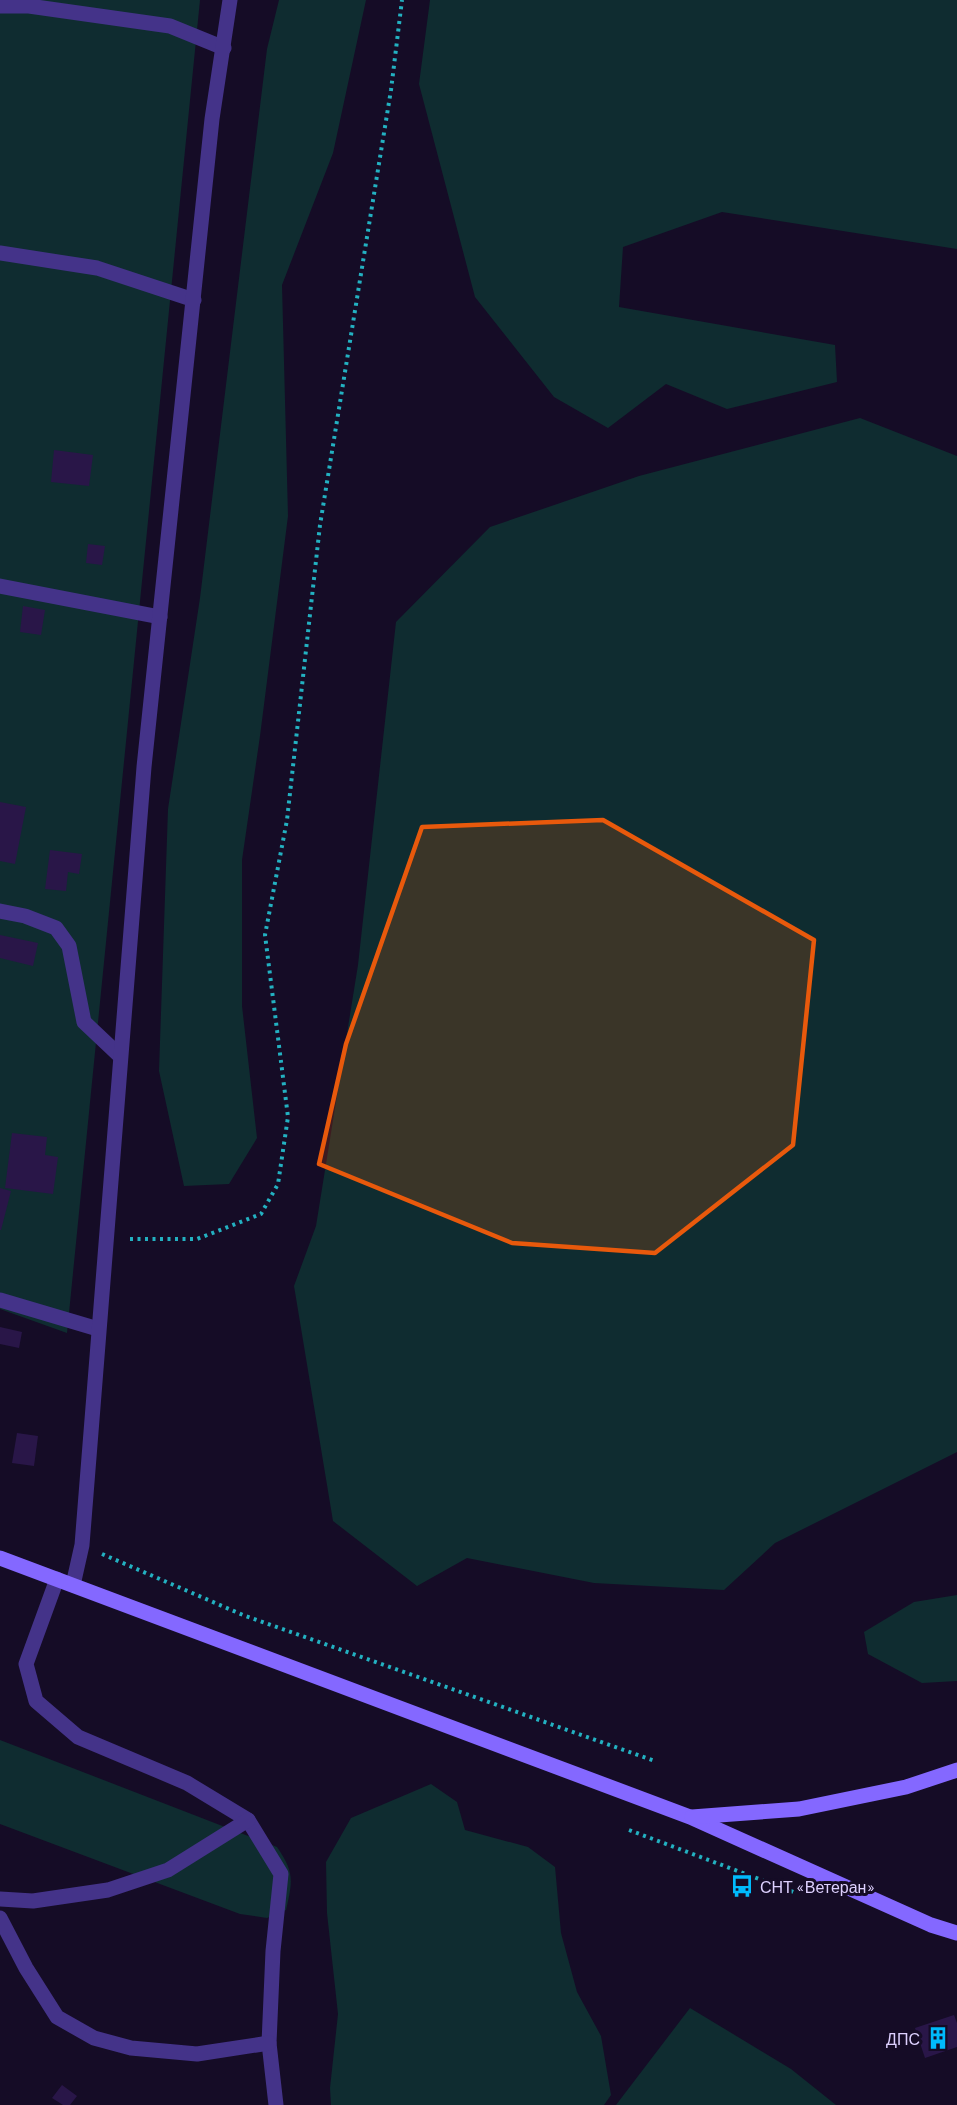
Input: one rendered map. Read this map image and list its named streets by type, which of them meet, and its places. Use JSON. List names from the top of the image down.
{
  "places": {
    "bus stop": ["СНТ «Ветеран»"],
    "building": ["ДПС"]
  }
}
